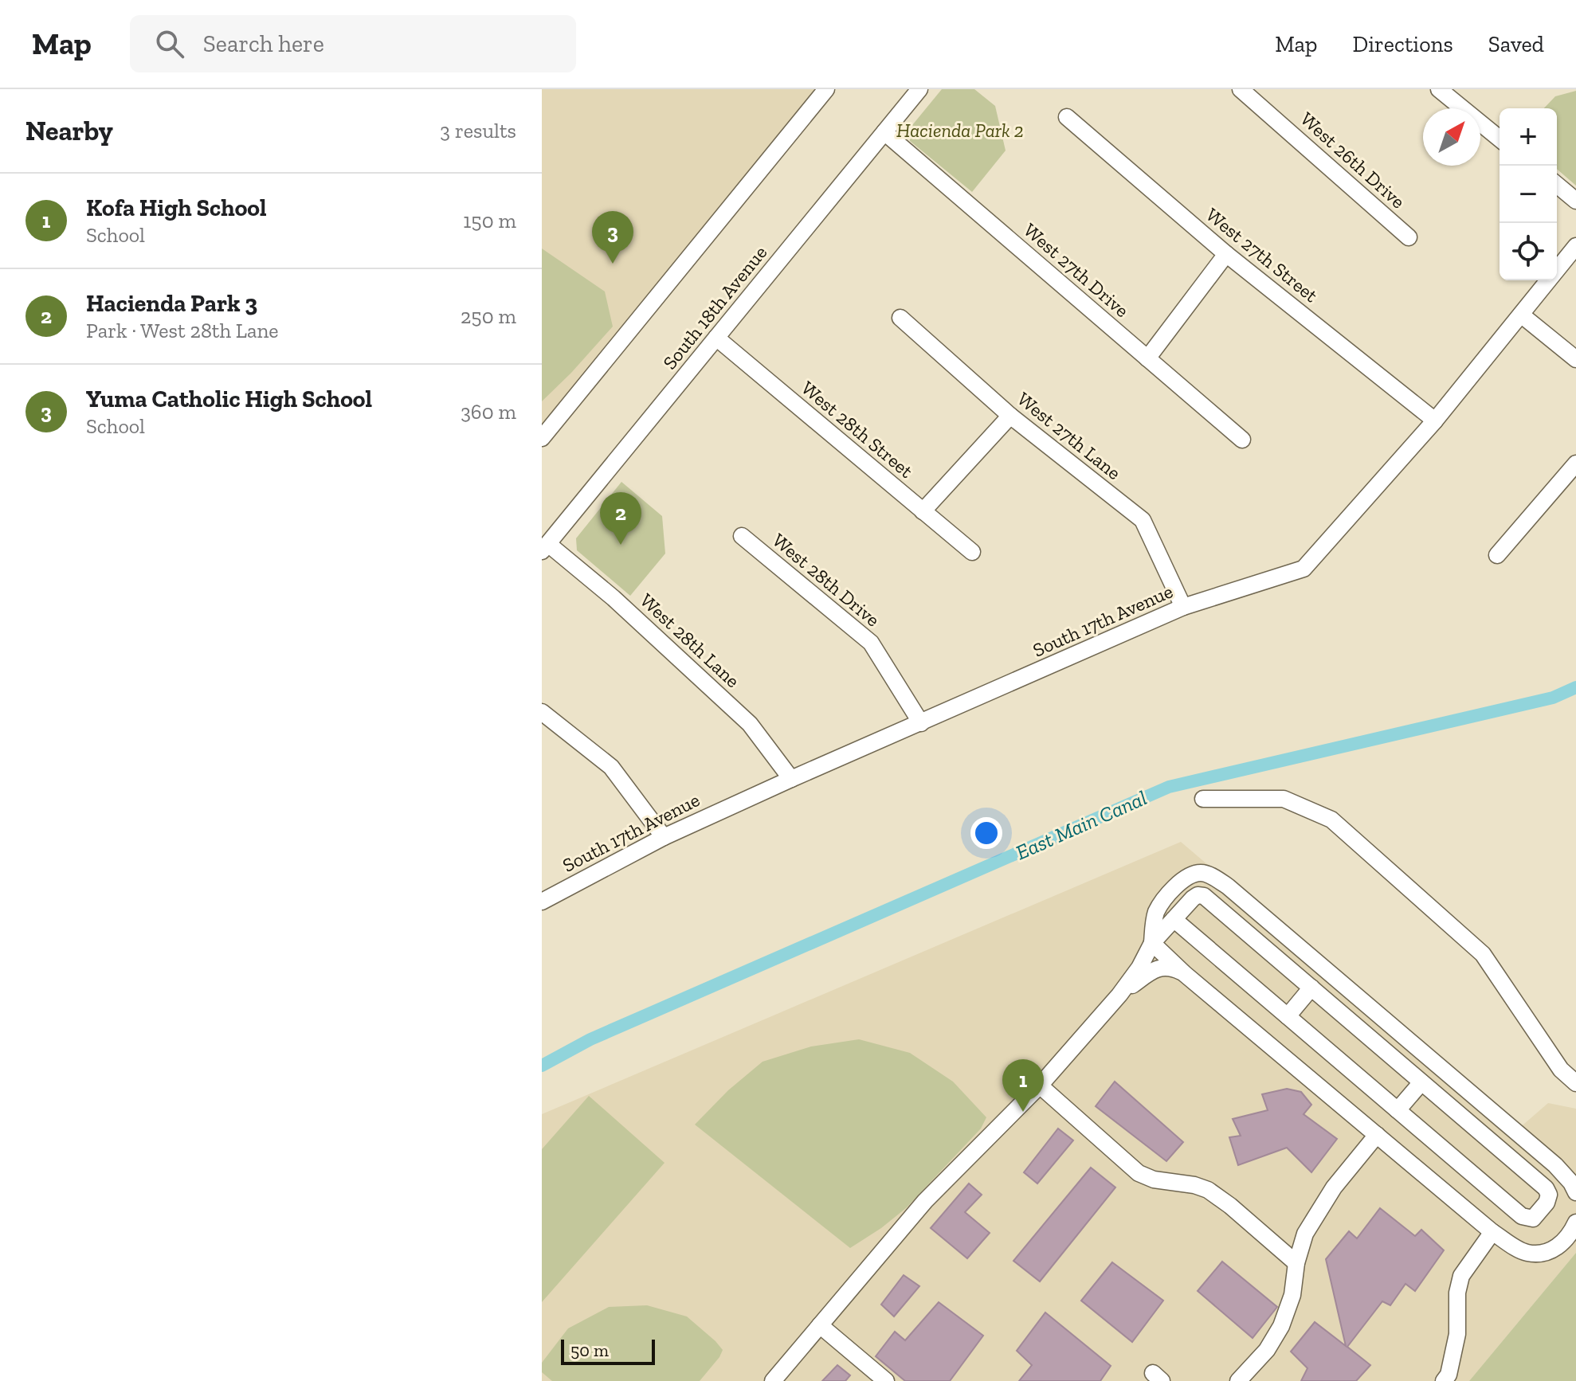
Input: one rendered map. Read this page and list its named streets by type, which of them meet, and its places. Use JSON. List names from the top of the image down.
{
  "streets": {
    "street": [
      "West 26th Drive",
      "West 27th Street",
      "West 27th Drive",
      "South 18th Avenue",
      "West 28th Street",
      "West 27th Lane",
      "West 28th Drive",
      "South 17th Avenue",
      "West 28th Lane"
    ]
  },
  "crossings": [
    ["West 27th Street", "South 17th Avenue"],
    ["West 27th Drive", "South 18th Avenue"],
    ["South 18th Avenue", "West 28th Street"],
    ["South 18th Avenue", "West 28th Lane"],
    ["West 27th Lane", "South 17th Avenue"],
    ["West 28th Drive", "South 17th Avenue"],
    ["South 17th Avenue", "West 28th Lane"]
  ],
  "water": ["East Main Canal"],
  "parks": ["Hacienda Park 2"],
  "scale_bar": "50 m",
  "north": "top right",
  "page": {
    "header": "Map",
    "search": "Search here",
    "nav": ["Map", "Directions", "Saved"],
    "heading": ["Nearby", "3 results"],
    "map_buttons": ["+", "−"],
    "list": [
      {
        "mark": "1",
        "name": "Kofa High School",
        "note": "School",
        "value": "150 m"
      },
      {
        "mark": "2",
        "name": "Hacienda Park 3",
        "note": "Park · West 28th Lane",
        "value": "250 m"
      },
      {
        "mark": "3",
        "name": "Yuma Catholic High School",
        "note": "School",
        "value": "360 m"
      }
    ],
    "pins": ["3", "2", "1"],
    "scale": "50 m"
  }
}
